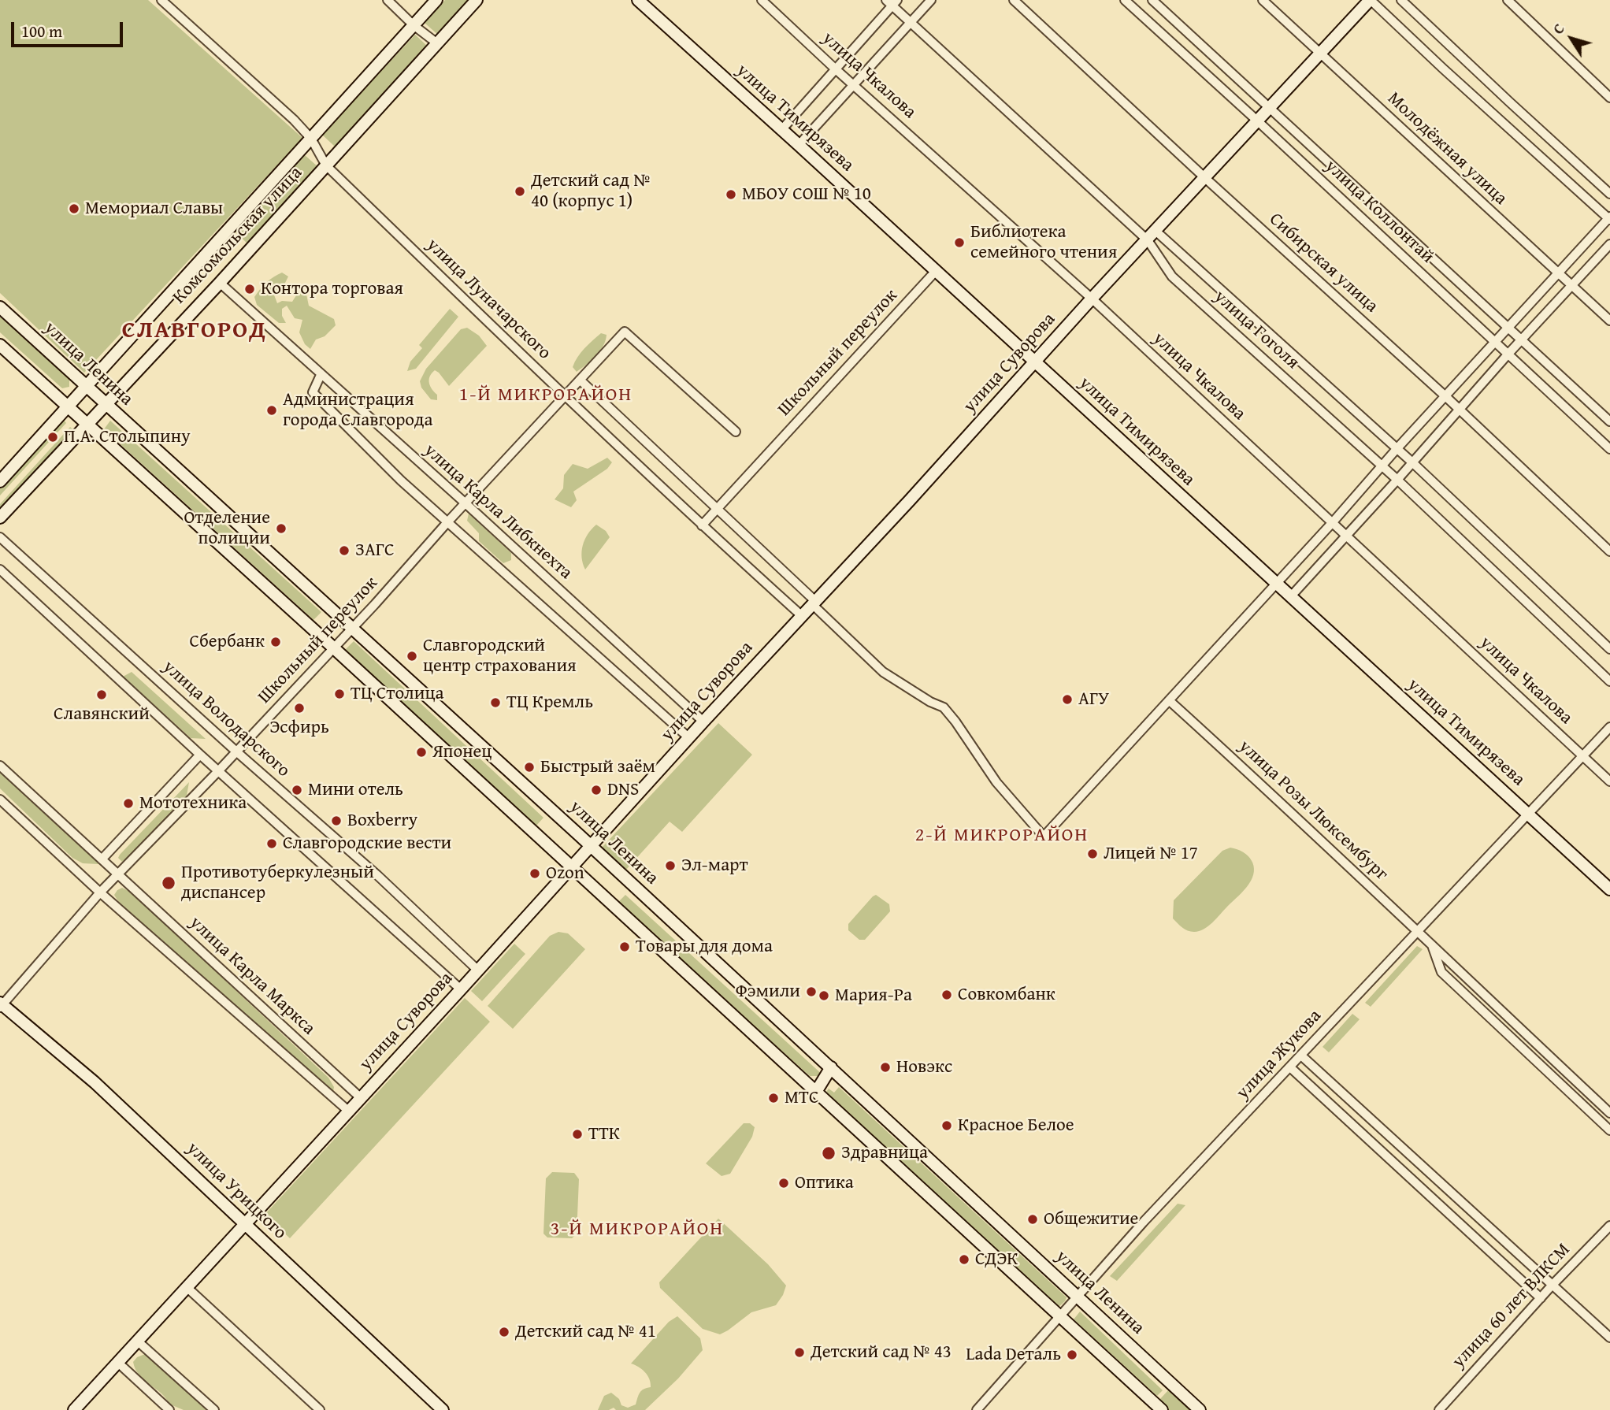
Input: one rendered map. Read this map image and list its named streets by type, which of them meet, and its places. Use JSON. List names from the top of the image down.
{
  "streets": {
    "street": [
      "улица Чкалова",
      "улица Тимирязева",
      "Молодёжная улица",
      "улица Коллонтай",
      "Комсомольская улица",
      "Сибирская улица",
      "улица Луначарского",
      "улица Гоголя",
      "Школьный переулок",
      "улица Суворова",
      "улица Ленина",
      "улица Карла Либкнехта",
      "улица Володарского",
      "улица Розы Люксембург",
      "улица Карла Маркса",
      "улица Жукова",
      "улица Урицкого",
      "улица 60 лет ВЛКСМ"
    ]
  },
  "crossings": [
    ["улица Чкалова", "улица Суворова"],
    ["улица Чкалова", "улица Жукова"],
    ["улица Тимирязева", "Школьный переулок"],
    ["улица Тимирязева", "улица Суворова"],
    ["улица Тимирязева", "улица Жукова"],
    ["Молодёжная улица", "улица Суворова"],
    ["улица Коллонтай", "улица Суворова"],
    ["Комсомольская улица", "улица Луначарского"],
    ["Комсомольская улица", "улица Ленина"],
    ["Комсомольская улица", "улица Карла Либкнехта"],
    ["Сибирская улица", "улица Суворова"],
    ["улица Луначарского", "Школьный переулок"],
    ["улица Луначарского", "улица Суворова"],
    ["улица Гоголя", "улица Суворова"],
    ["Школьный переулок", "улица Ленина"],
    ["Школьный переулок", "улица Карла Либкнехта"],
    ["Школьный переулок", "улица Володарского"],
    ["Школьный переулок", "улица Карла Маркса"],
    ["Школьный переулок", "улица Урицкого"],
    ["улица Суворова", "улица Ленина"],
    ["улица Суворова", "улица Карла Либкнехта"],
    ["улица Суворова", "улица Володарского"],
    ["улица Суворова", "улица Карла Маркса"],
    ["улица Суворова", "улица Урицкого"],
    ["улица Ленина", "улица Жукова"],
    ["улица Розы Люксембург", "улица Жукова"]
  ],
  "districts": [
    "СЛАВГОРОД",
    "1-Й МИКРОРАЙОН",
    "2-Й МИКРОРАЙОН",
    "3-Й МИКРОРАЙОН"
  ],
  "places": [
    "Детский сад № 40 (корпус 1)",
    "МБОУ СОШ № 10",
    "Мемориал Славы",
    "Библиотека семейного чтения",
    "Контора торговая",
    "Администрация города Славгорода",
    "П.А. Столыпину",
    "Отделение полиции",
    "ЗАГС",
    "Сбербанк",
    "Славгородский центр страхования",
    "ТЦ Столица",
    "Славянский",
    "АГУ",
    "ТЦ Кремль",
    "Эсфирь",
    "Японец",
    "Быстрый заём",
    "Мини отель",
    "DNS",
    "Мототехника",
    "Boxberry",
    "Славгородские вести",
    "Лицей № 17",
    "Эл-март",
    "Ozon",
    "Противотуберкулезный диспансер",
    "Товары для дома",
    "Фэмили",
    "Совкомбанк",
    "Мария-Ра",
    "Новэкс",
    "МТС",
    "Красное Белое",
    "ТТК",
    "Здравница",
    "Оптика",
    "Общежитие",
    "СДЭК",
    "Детский сад № 41",
    "Детский сад № 43",
    "Lada Dеталь"
  ],
  "scale_bar": "100 m",
  "north": "top left"
}
